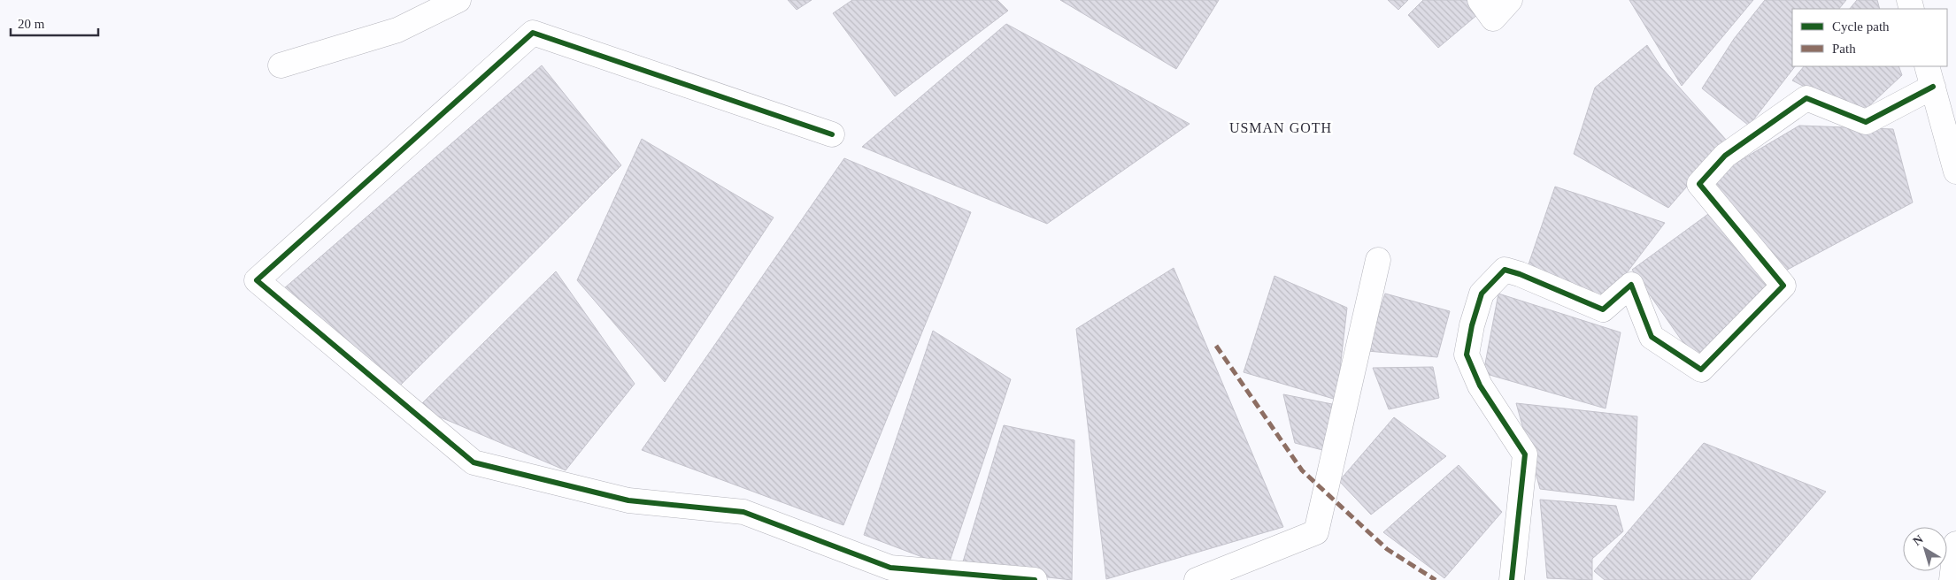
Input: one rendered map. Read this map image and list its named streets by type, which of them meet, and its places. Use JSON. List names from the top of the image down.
{
  "districts": ["USMAN GOTH"],
  "legend": ["Cycle path", "Path"],
  "scale_bar": "20 m",
  "north": "top left"
}
